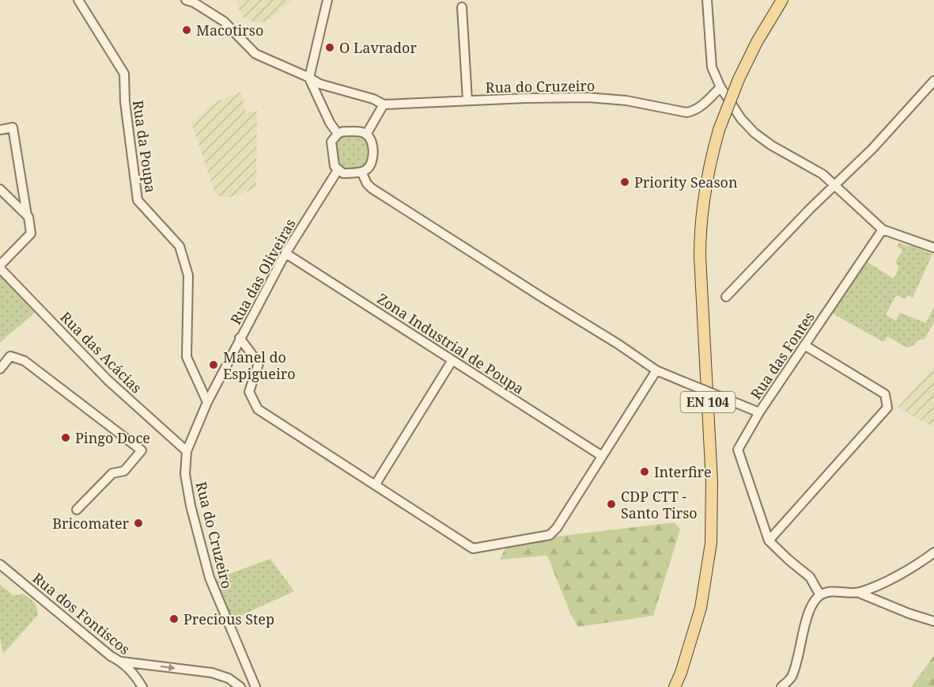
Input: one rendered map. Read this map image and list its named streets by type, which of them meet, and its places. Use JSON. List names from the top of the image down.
{
  "streets": {
    "main road": ["EN 104"],
    "street": [
      "Rua do Cruzeiro",
      "Rua da Poupa",
      "Rua das Oliveiras",
      "Zona Industrial de Poupa",
      "Rua das Acácias",
      "Rua das Fontes",
      "Rua dos Fontiscos"
    ]
  },
  "crossings": [
    ["Rua do Cruzeiro", "Rua da Poupa"],
    ["Rua do Cruzeiro", "Rua das Oliveiras"],
    ["Rua do Cruzeiro", "Rua das Acácias"],
    ["Rua das Oliveiras", "Zona Industrial de Poupa"]
  ],
  "places": [
    "Macotirso",
    "O Lavrador",
    "Priority Season",
    "Manel do Espigueiro",
    "Pingo Doce",
    "Interfire",
    "CDP CTT - Santo Tirso",
    "Bricomater",
    "Precious Step"
  ]
}
